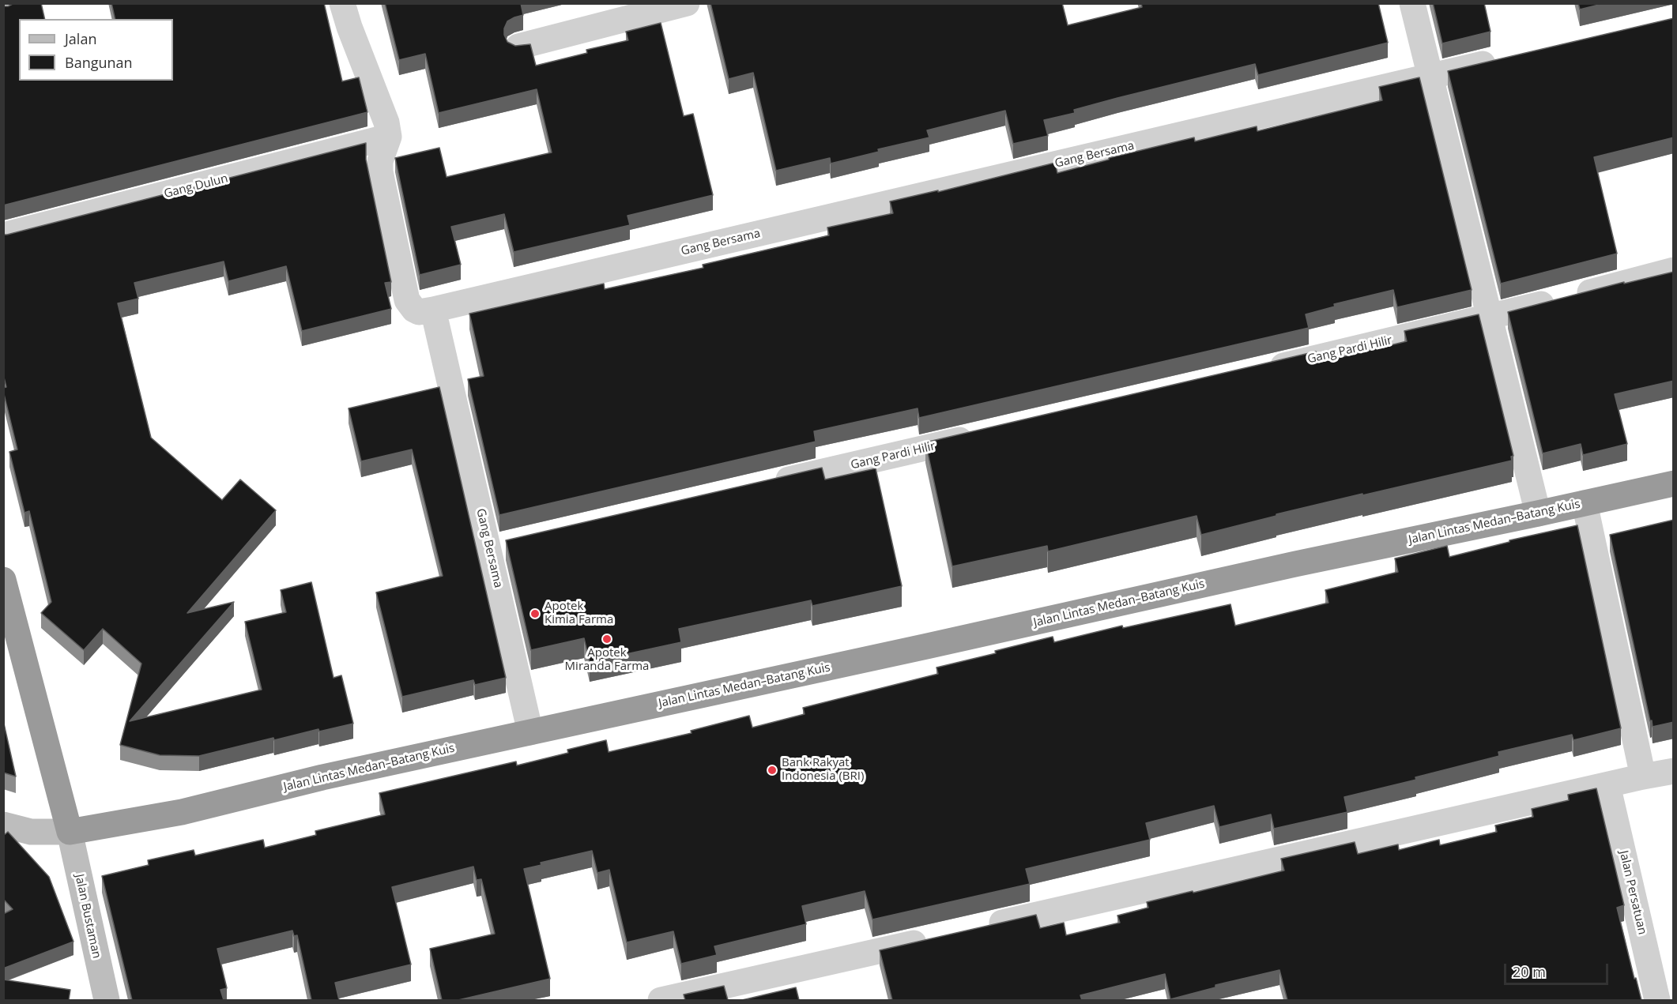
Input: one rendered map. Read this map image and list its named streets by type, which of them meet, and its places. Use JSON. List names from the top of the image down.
{
  "streets": {
    "highway": ["Jalan Lintas Medan–Batang Kuis"],
    "main road": ["Jalan Bustaman"],
    "street": [
      "Gang Bersama",
      "Gang Dulun",
      "Gang Pardi Hilir",
      "Jalan Persatuan"
    ]
  },
  "crossings": [
    ["Gang Bersama", "Jalan Lintas Medan–Batang Kuis"],
    ["Jalan Lintas Medan–Batang Kuis", "Jalan Bustaman"]
  ],
  "places": ["Apotek Kimia Farma", "Apotek Miranda Farma", "Bank Rakyat Indonesia (BRI)"],
  "legend": ["Jalan", "Bangunan"],
  "scale_bar": "20 m"
}
